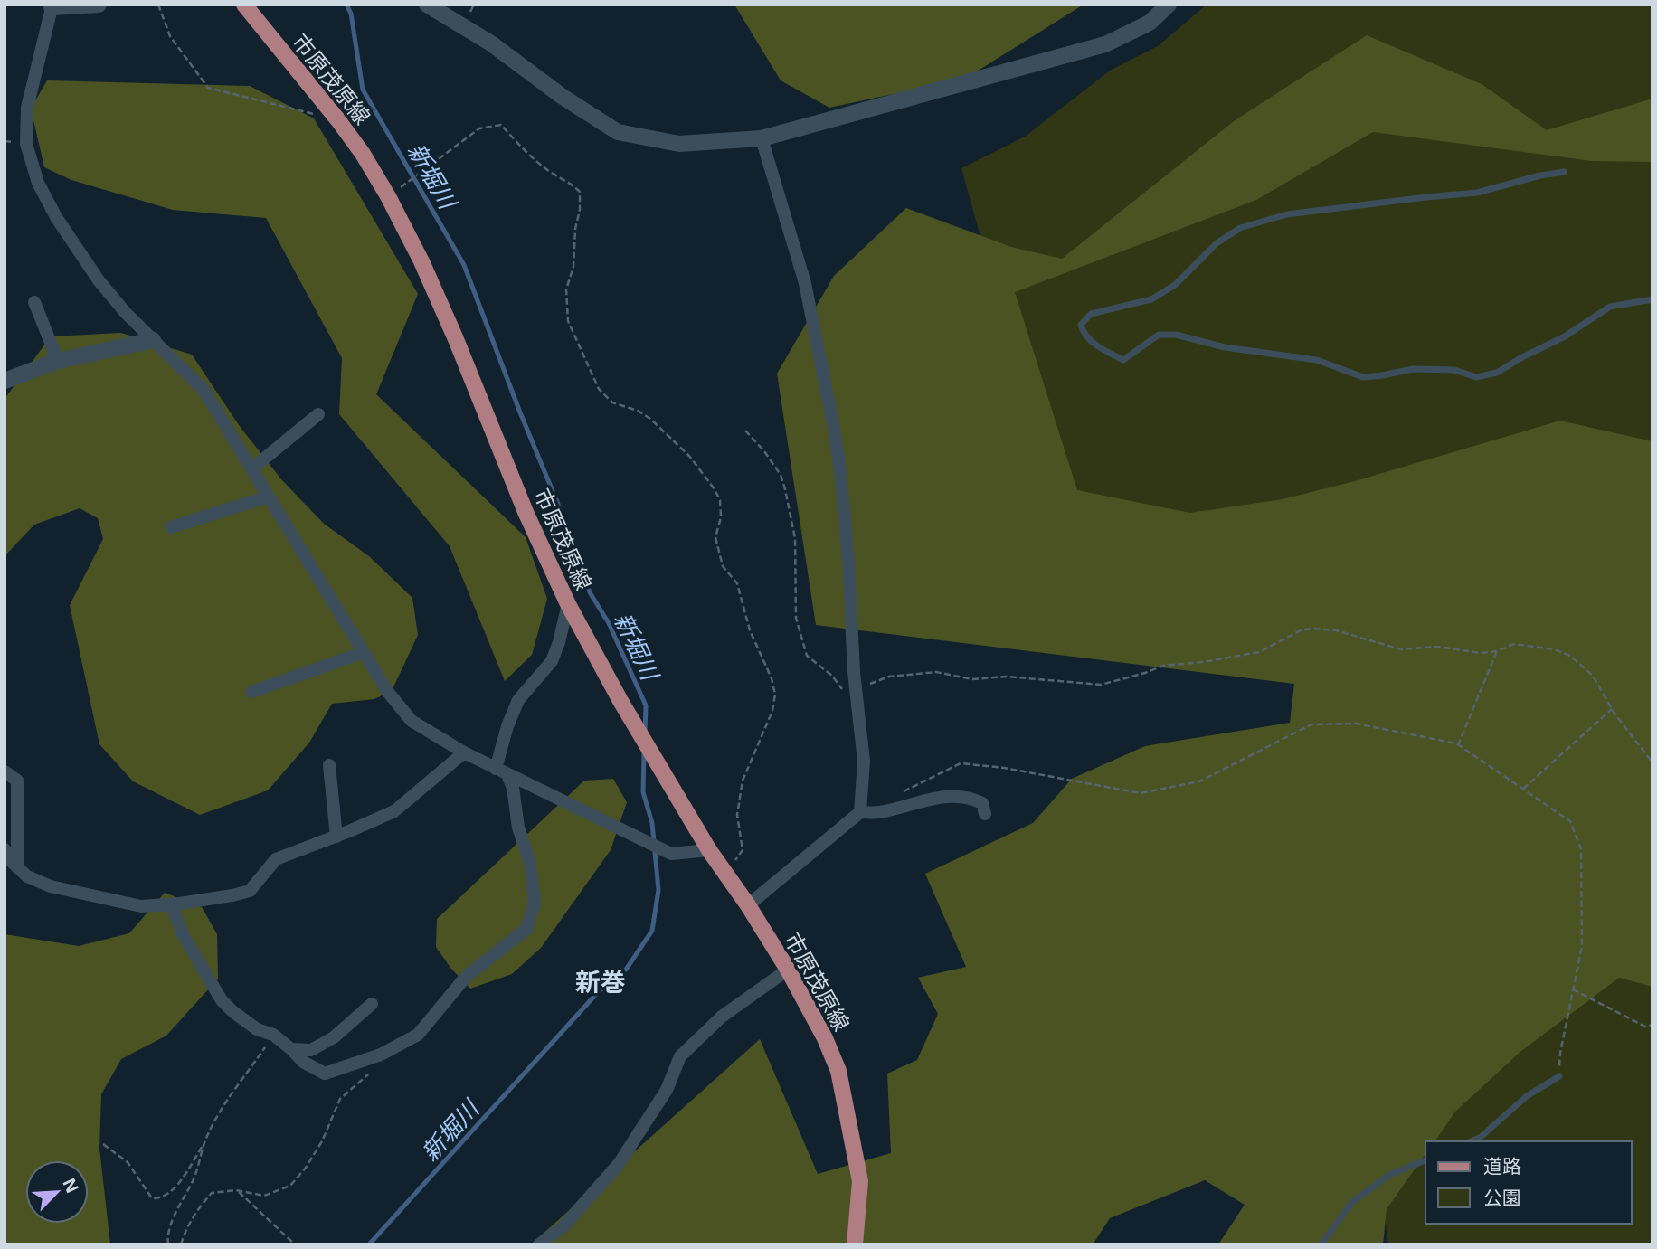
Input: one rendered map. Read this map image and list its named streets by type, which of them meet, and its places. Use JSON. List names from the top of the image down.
{
  "streets": {
    "main road": ["市原茂原線"]
  },
  "districts": ["新巻"],
  "water": ["新堀川"],
  "legend": ["道路", "公園"],
  "north": "top right"
}
